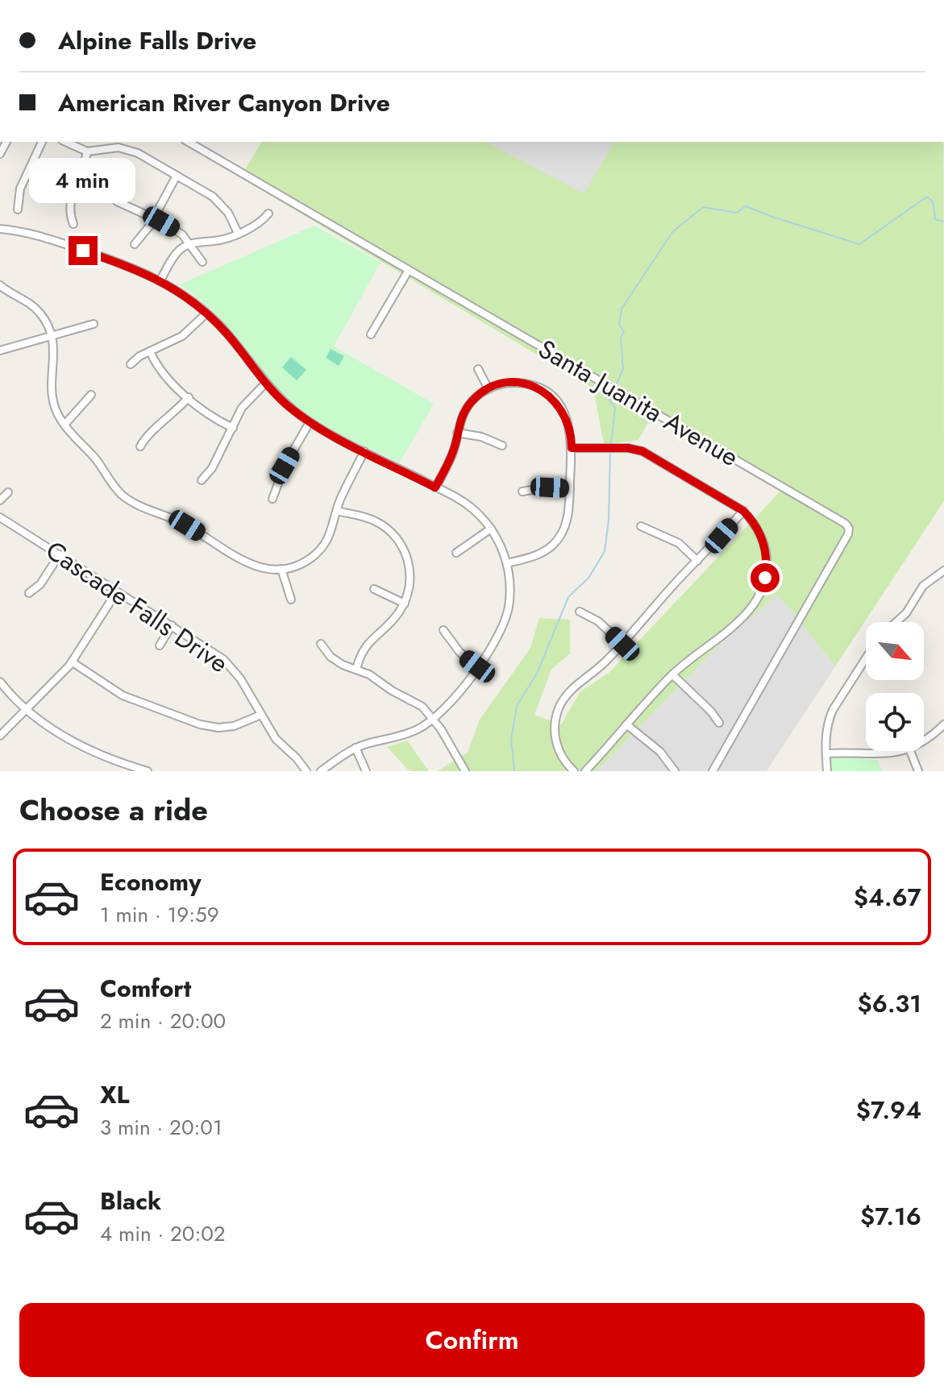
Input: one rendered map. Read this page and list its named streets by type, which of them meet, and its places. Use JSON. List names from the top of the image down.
{
  "streets": {
    "street": ["Santa Juanita Avenue", "Cascade Falls Drive"]
  },
  "north": "bottom right",
  "page": {
    "banner": ["Alpine Falls Drive", "American River Canyon Drive"],
    "bubble": "4 min",
    "heading": "Choose a ride",
    "list": [
      {
        "name": "Economy",
        "note": "1 min · 19:59",
        "value": "$4.67"
      },
      {
        "name": "Comfort",
        "note": "2 min · 20:00",
        "value": "$6.31"
      },
      {
        "name": "XL",
        "note": "3 min · 20:01",
        "value": "$7.94"
      },
      {
        "name": "Black",
        "note": "4 min · 20:02",
        "value": "$7.16"
      }
    ],
    "buttons": "Confirm"
  }
}
